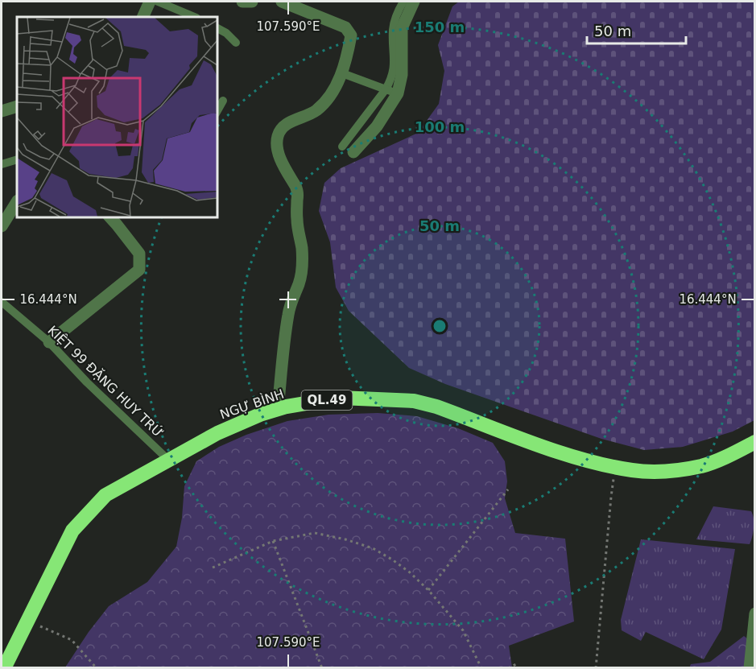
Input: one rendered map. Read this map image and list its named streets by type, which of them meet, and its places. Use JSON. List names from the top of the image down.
{
  "streets": {
    "highway": ["QL.49", "NGỰ BÌNH"],
    "lane": ["KIỆT 99 ĐẶNG HUY TRỨ"]
  },
  "crossings": [
    ["KIỆT 99 ĐẶNG HUY TRỨ", "NGỰ BÌNH"]
  ],
  "scale_bar": "50 m",
  "coordinates": ["107.590°E", "16.444°N"],
  "rings": ["150 m", "100 m", "50 m"]
}
